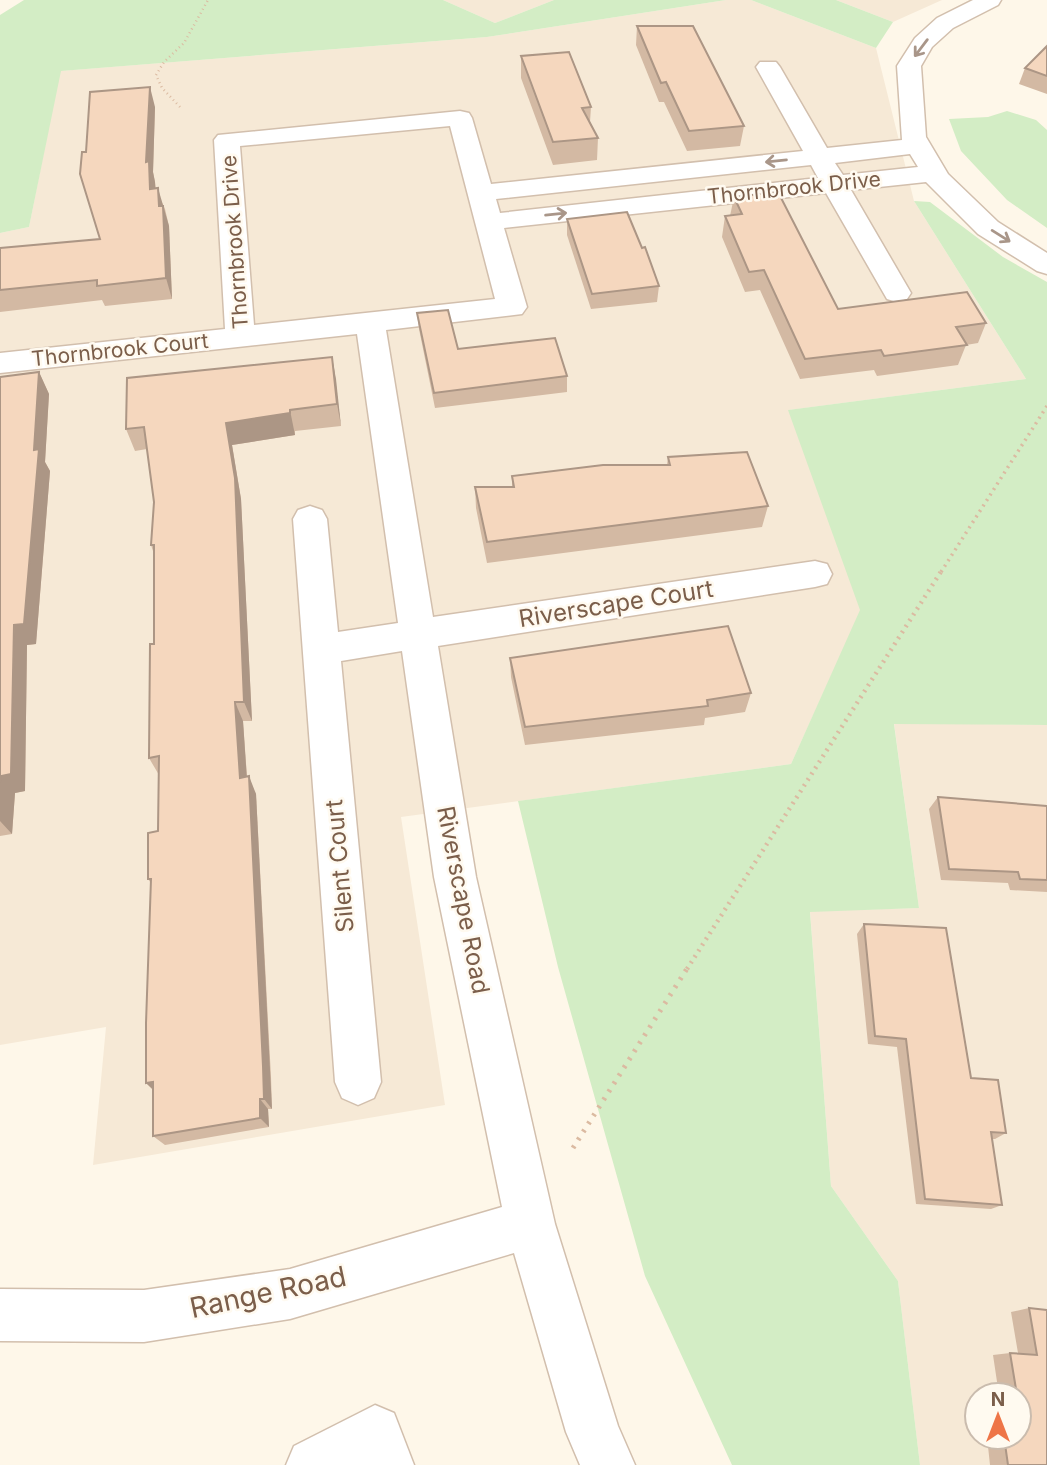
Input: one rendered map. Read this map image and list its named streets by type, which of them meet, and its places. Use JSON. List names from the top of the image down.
{
  "streets": {
    "street": [
      "Thornbrook Drive",
      "Thornbrook Court",
      "Riverscape Court",
      "Silent Court",
      "Riverscape Road",
      "Range Road"
    ]
  },
  "crossings": [
    ["Thornbrook Drive", "Thornbrook Court"],
    ["Thornbrook Drive", "Riverscape Road"],
    ["Riverscape Court", "Riverscape Road"],
    ["Riverscape Road", "Range Road"]
  ],
  "north": "top"
}
